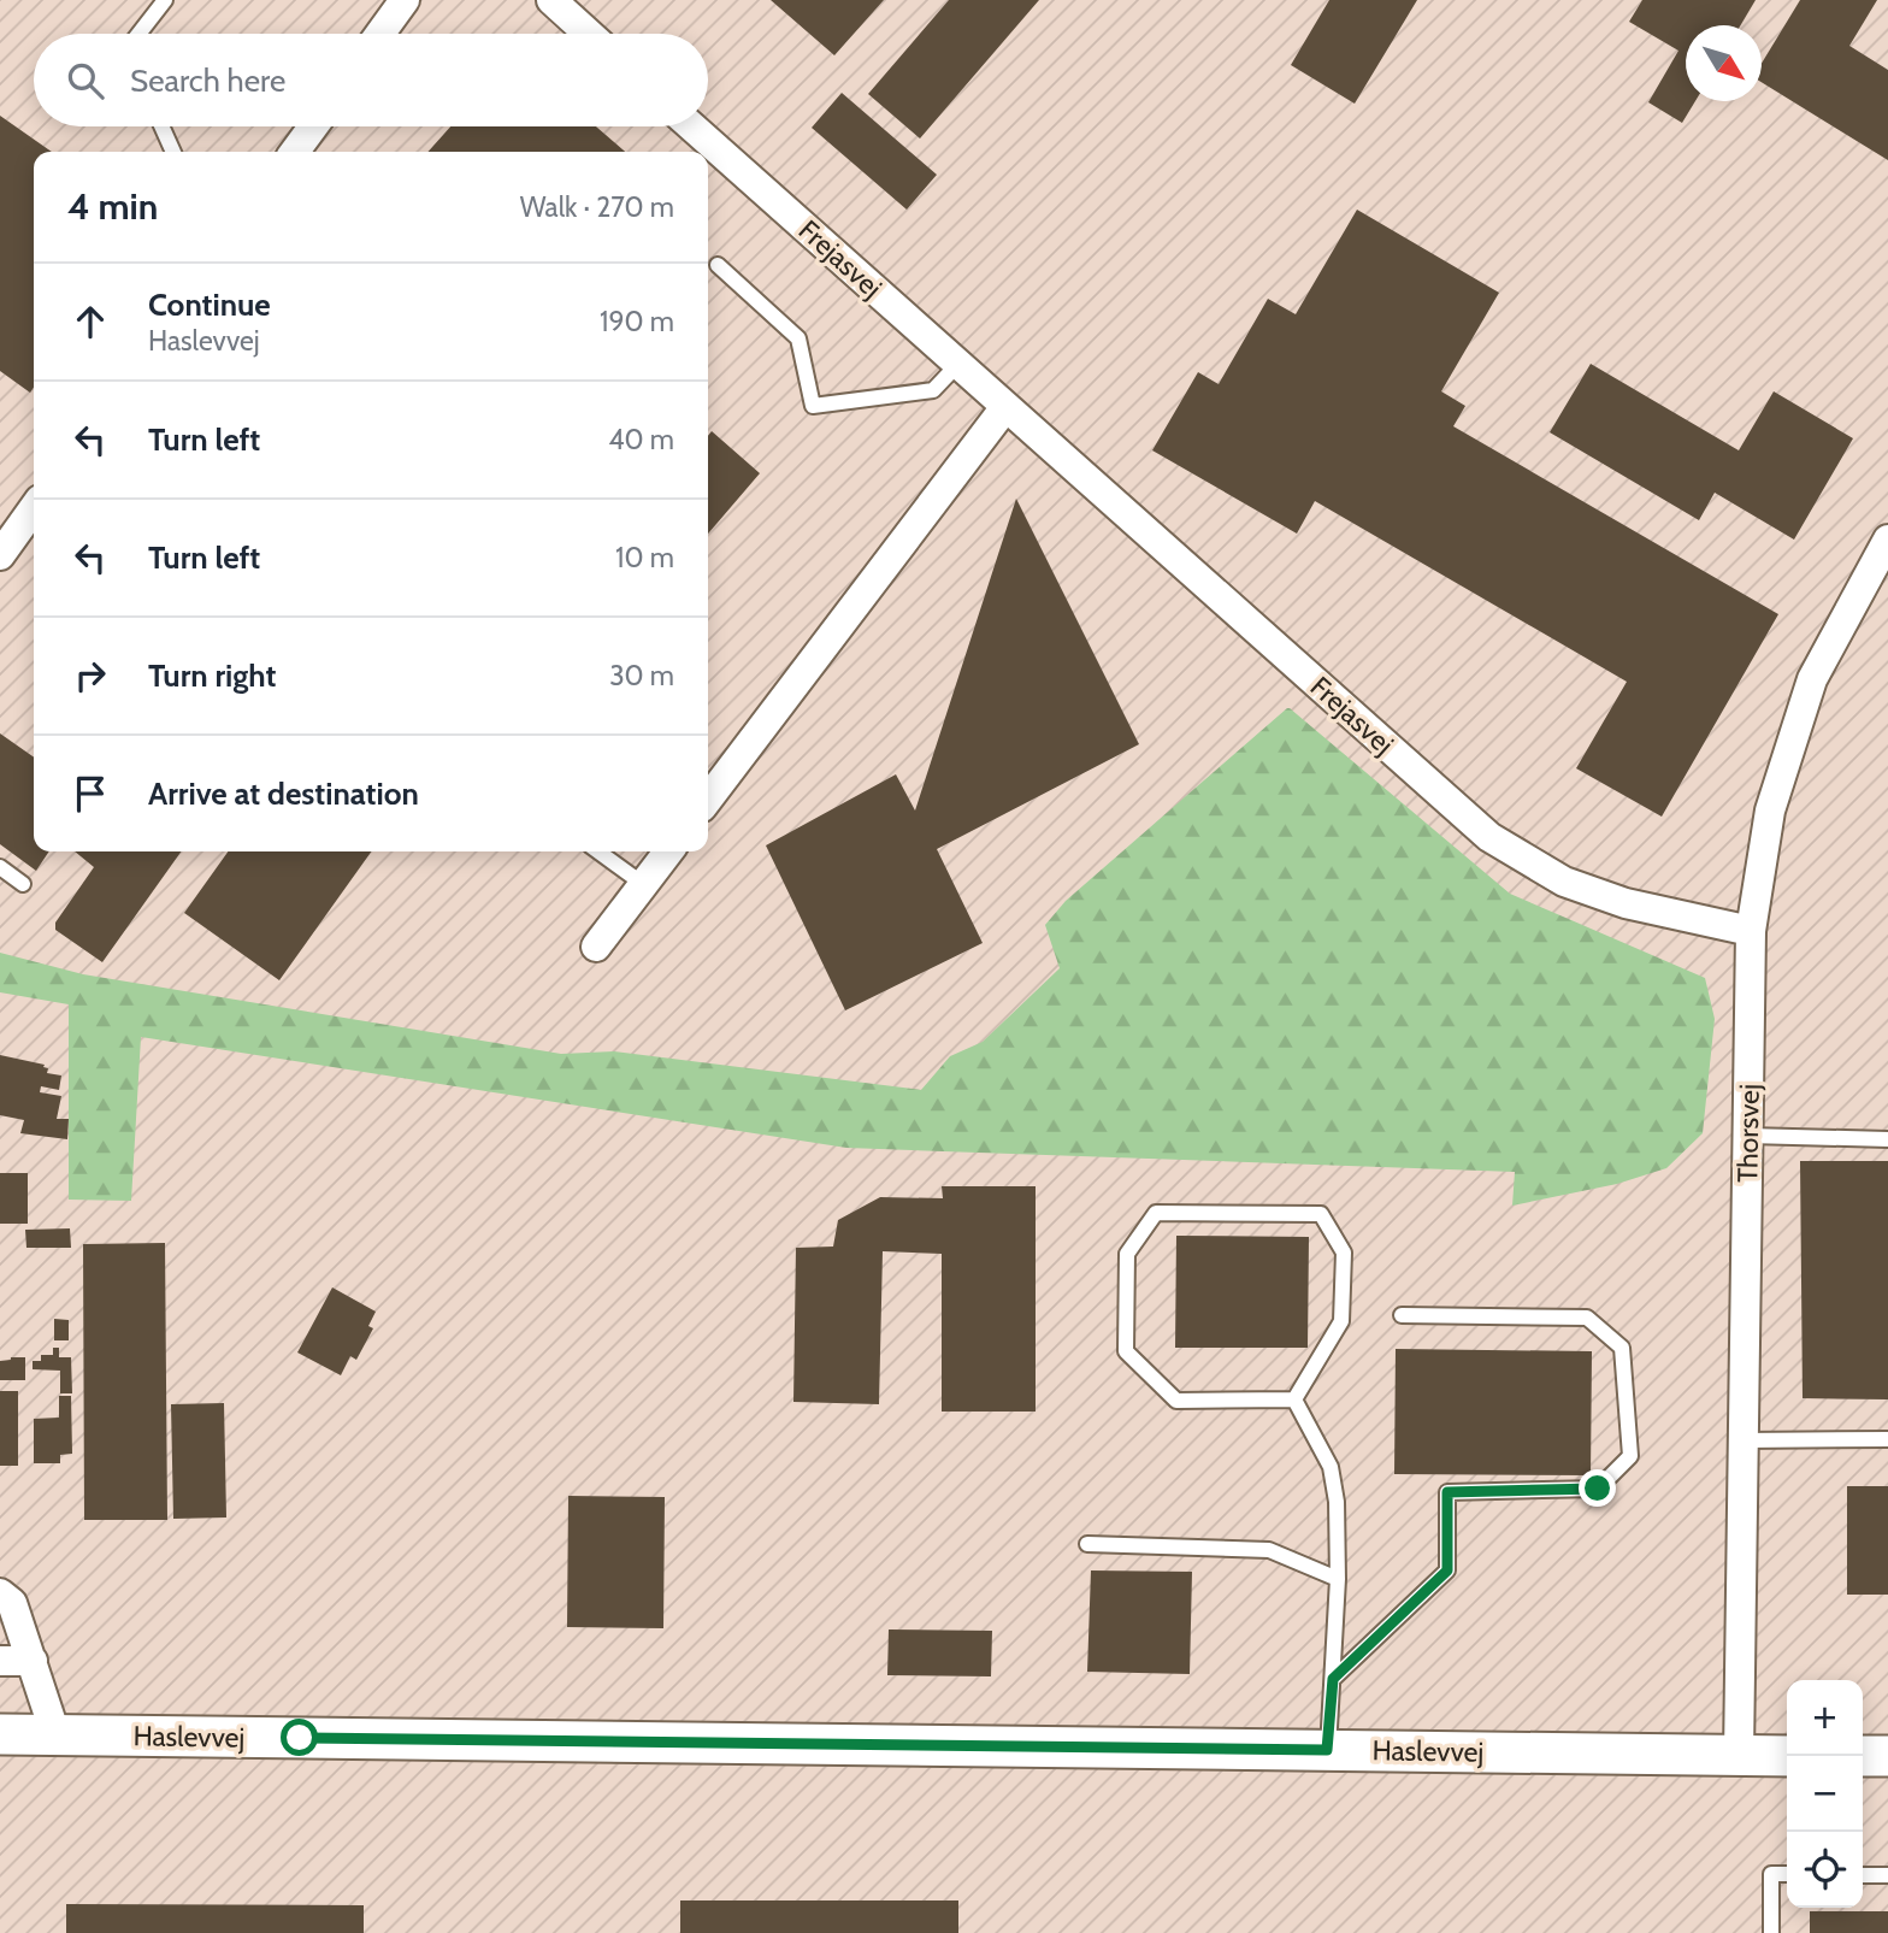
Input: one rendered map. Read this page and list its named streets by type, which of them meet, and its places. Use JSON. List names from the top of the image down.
{
  "streets": {
    "street": ["Frejasvej", "Thorsvej", "Haslevvej"]
  },
  "crossings": [
    ["Frejasvej", "Thorsvej"],
    ["Thorsvej", "Haslevvej"]
  ],
  "north": "bottom right",
  "page": {
    "search": "Search here",
    "heading": ["4 min", "Walk · 270 m"],
    "list": [
      ["Continue", "Haslevvej", "190 m"],
      ["Turn left", "40 m"],
      ["Turn left", "10 m"],
      ["Turn right", "30 m"],
      "Arrive at destination"
    ],
    "map_buttons": ["+", "−"]
  }
}
